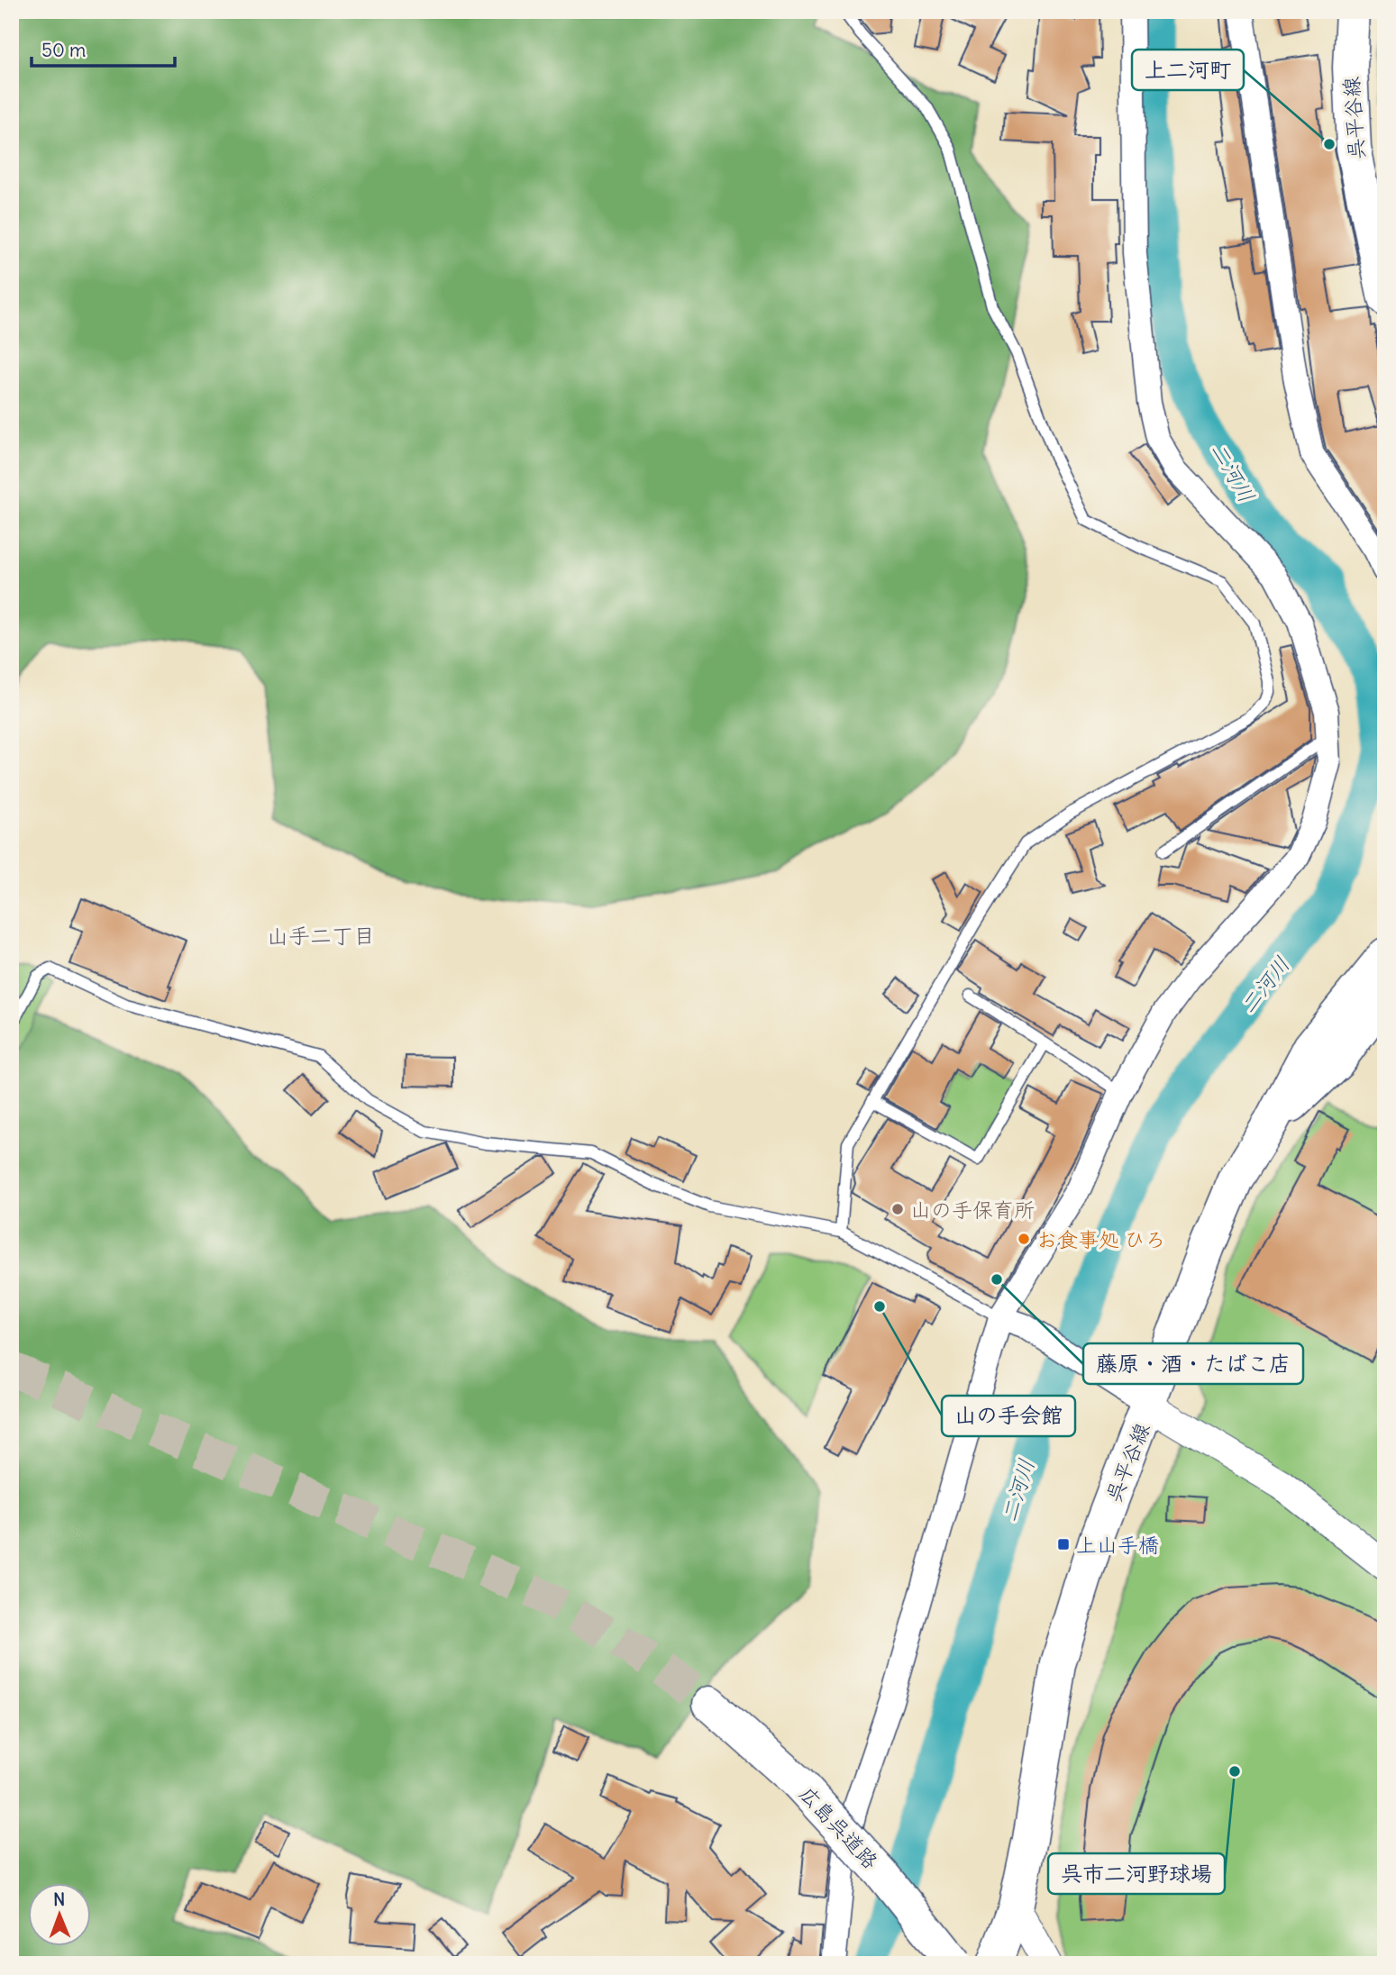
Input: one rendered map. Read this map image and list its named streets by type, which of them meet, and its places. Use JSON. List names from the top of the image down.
{
  "streets": {
    "main road": ["呉平谷線", "広島呉道路"]
  },
  "districts": ["山手二丁目"],
  "water": ["二河川"],
  "places": {
    "other": [
      "上二河町",
      "山の手保育所",
      "お食事処 ひろ",
      "藤原・酒・たばこ店",
      "山の手会館",
      "呉市二河野球場"
    ],
    "transit": ["上山手橋"]
  },
  "scale_bar": "50 m",
  "north": "top"
}
